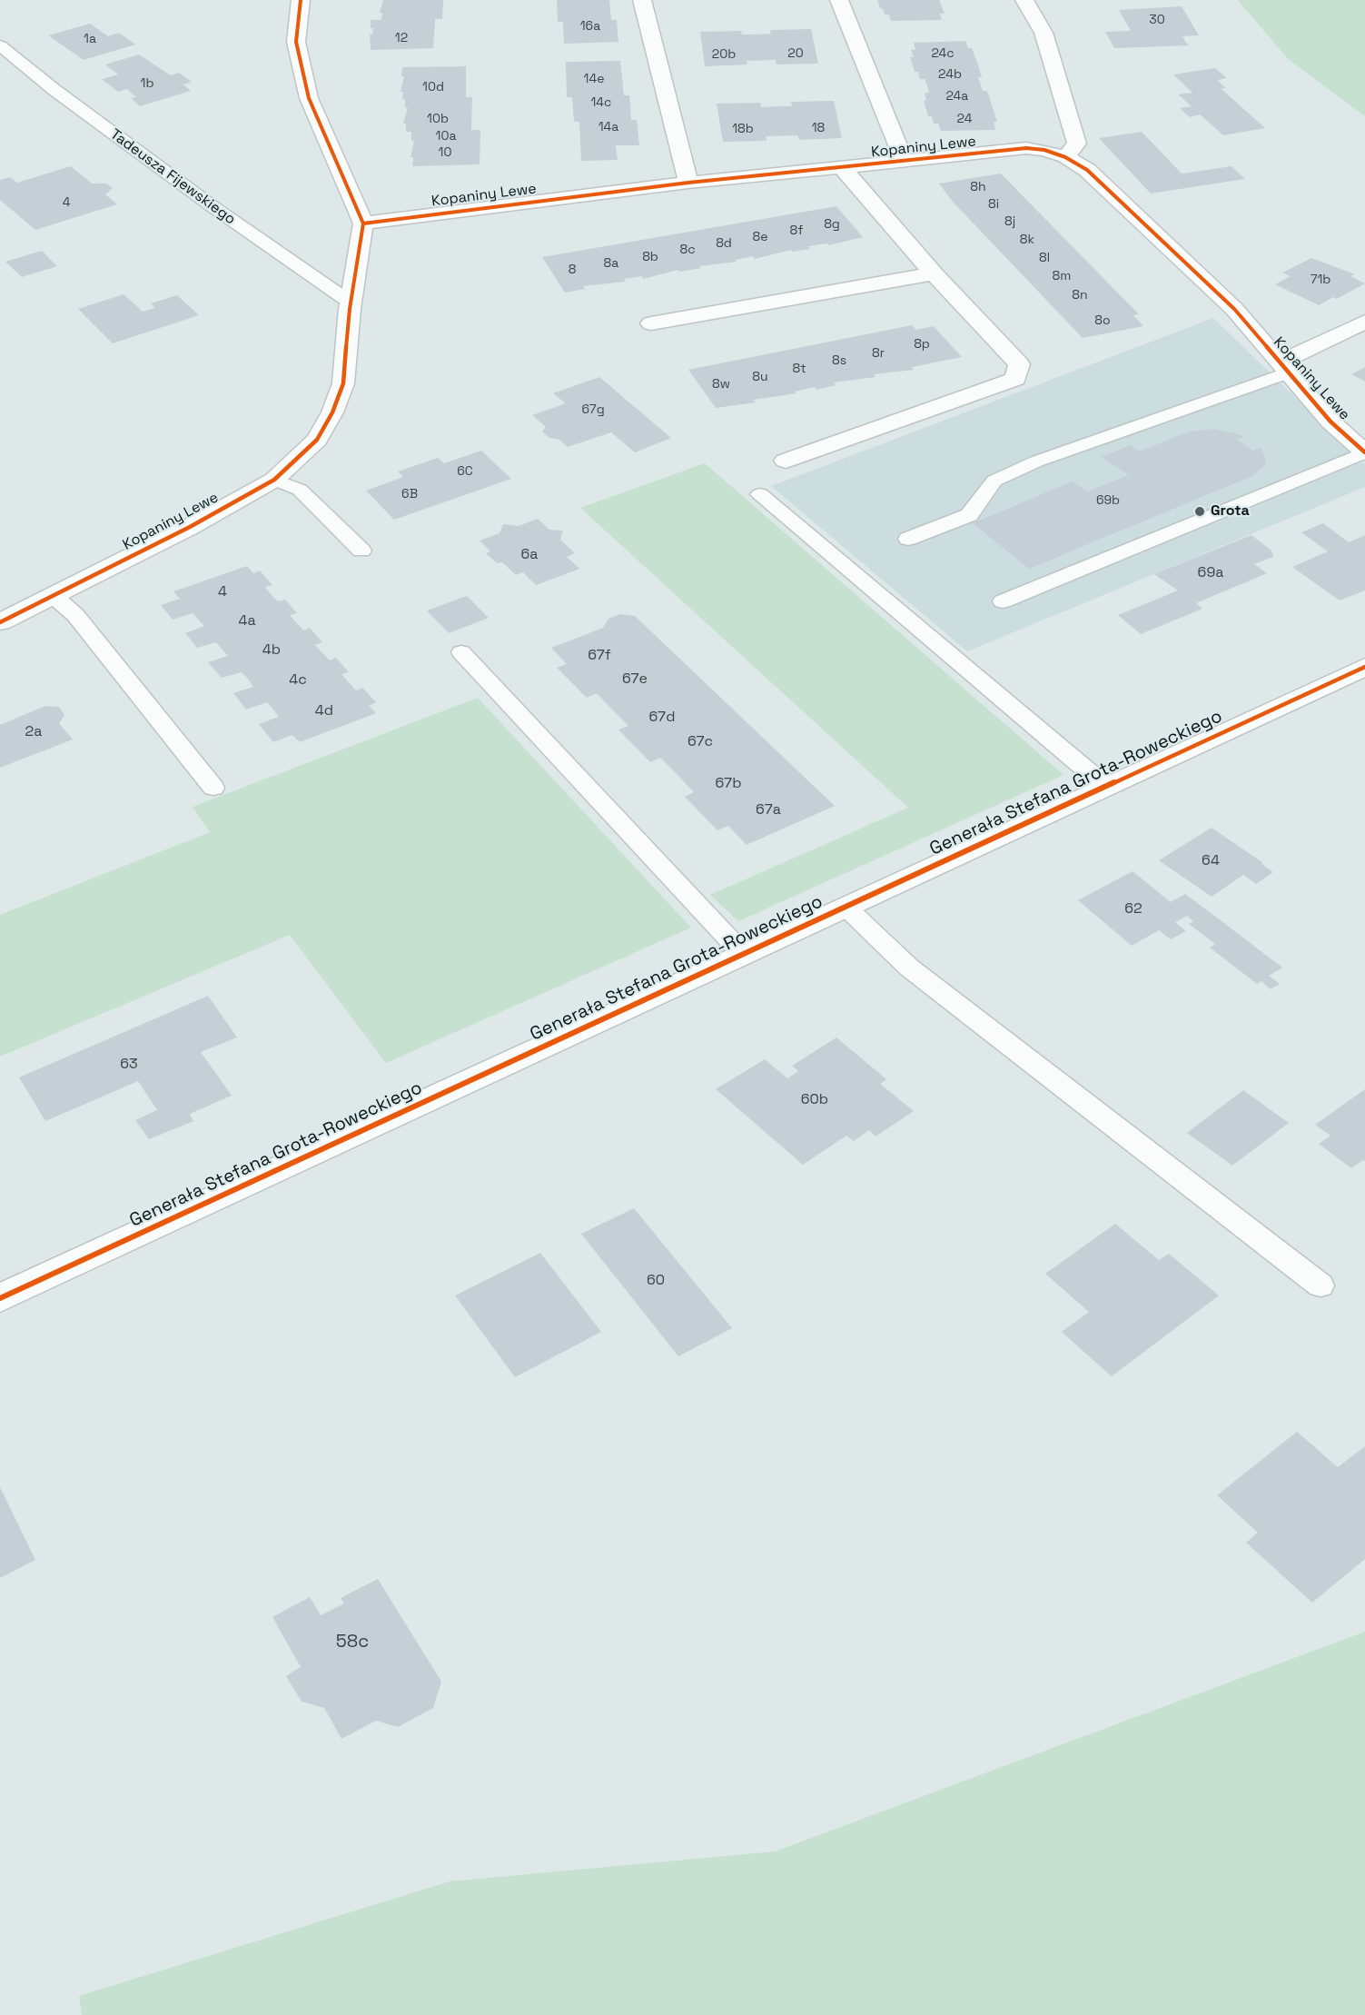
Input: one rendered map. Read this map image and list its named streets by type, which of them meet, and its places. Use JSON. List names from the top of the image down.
{
  "streets": {
    "street": ["Kopaniny Lewe", "Generała Stefana Grota-Roweckiego"],
    "lane": ["Tadeusza Fijewskiego"]
  },
  "crossings": [
    ["Kopaniny Lewe", "Tadeusza Fijewskiego"]
  ],
  "places": ["Grota"],
  "house_numbers": [
    "30",
    "16a",
    "12",
    "1a",
    "20",
    "24c",
    "20b",
    "24b",
    "14e",
    "1b",
    "10d",
    "24a",
    "14c",
    "10b",
    "24",
    "14a",
    "18",
    "18b",
    "10a",
    "10",
    "8h",
    "4",
    "8i",
    "8j",
    "8g",
    "8f",
    "8e",
    "8k",
    "8d",
    "8c",
    "8b",
    "8l",
    "8a",
    "8",
    "8m",
    "71b",
    "8n",
    "8o",
    "8p",
    "8r",
    "8s",
    "8t",
    "8u",
    "8w",
    "67g",
    "6C",
    "6B",
    "69b",
    "6a",
    "69a",
    "4",
    "4a",
    "4b",
    "67f",
    "67e",
    "4c",
    "4d",
    "67d",
    "2a",
    "67c",
    "67b",
    "67a",
    "64",
    "62",
    "63",
    "60b",
    "60",
    "58c"
  ]
}
